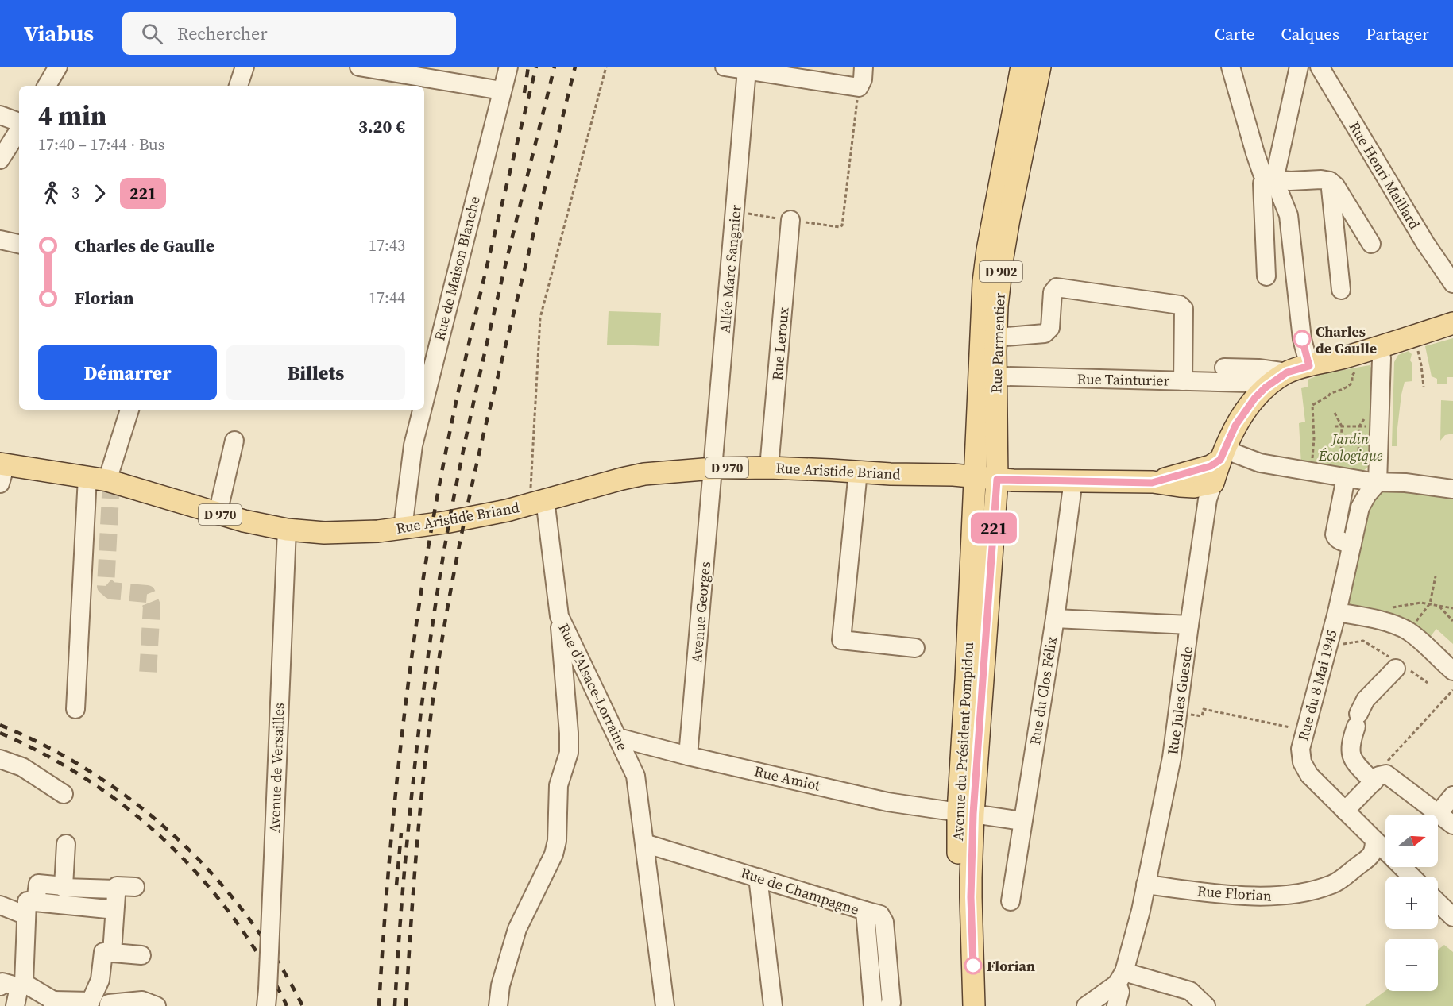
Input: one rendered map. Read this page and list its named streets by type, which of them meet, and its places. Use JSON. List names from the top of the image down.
{
  "streets": {
    "main road": [
      "D 902",
      "Rue Parmentier",
      "D 970",
      "Rue Aristide Briand",
      "Rue Jules Guesde",
      "Avenue du Président Pompidou"
    ],
    "street": [
      "Rue Henri Maillard",
      "Rue de Maison Blanche",
      "Allée Marc Sangnier",
      "Rue Leroux",
      "Rue Tainturier",
      "Avenue Georges",
      "Rue du 8 Mai 1945",
      "Rue d'Alsace-Lorraine",
      "Rue du Clos Félix",
      "Avenue de Versailles",
      "Rue Amiot",
      "Rue de Champagne",
      "Rue Florian"
    ]
  },
  "crossings": [
    ["Rue de Maison Blanche", "Rue Aristide Briand"],
    ["Allée Marc Sangnier", "Rue Aristide Briand"],
    ["Allée Marc Sangnier", "Avenue Georges"],
    ["Rue Parmentier", "Rue Tainturier"],
    ["Rue Parmentier", "Rue Aristide Briand"],
    ["Rue Parmentier", "Avenue du Président Pompidou"],
    ["Rue Leroux", "Rue Aristide Briand"],
    ["Rue Tainturier", "Rue Jules Guesde"],
    ["Rue Aristide Briand", "Avenue Georges"],
    ["Rue Aristide Briand", "Rue d'Alsace-Lorraine"],
    ["Rue Aristide Briand", "Avenue du Président Pompidou"],
    ["Rue Aristide Briand", "Avenue de Versailles"],
    ["Avenue Georges", "Rue Amiot"],
    ["Rue du 8 Mai 1945", "Rue Florian"],
    ["Rue d'Alsace-Lorraine", "Rue Amiot"],
    ["Rue d'Alsace-Lorraine", "Rue de Champagne"],
    ["Rue du Clos Félix", "Rue Amiot"],
    ["Rue Jules Guesde", "Rue Florian"],
    ["Avenue du Président Pompidou", "Rue Amiot"]
  ],
  "parks": ["Jardin Écologique"],
  "places": ["Charles de Gaulle", "Florian"],
  "lines": ["bus line 221"],
  "north": "right",
  "page": {
    "header": "Viabus",
    "search": "Rechercher",
    "nav": ["Carte", "Calques", "Partager"],
    "on_map": "221",
    "heading": ["4 min", "17:40 – 17:44 · Bus", "3.20 €"],
    "legs": ["3", "221"],
    "list": [
      {
        "name": "Charles de Gaulle",
        "value": "17:43"
      },
      {
        "name": "Florian",
        "value": "17:44"
      }
    ],
    "buttons": ["Démarrer", "Billets"],
    "map_buttons": ["+", "−"]
  }
}
